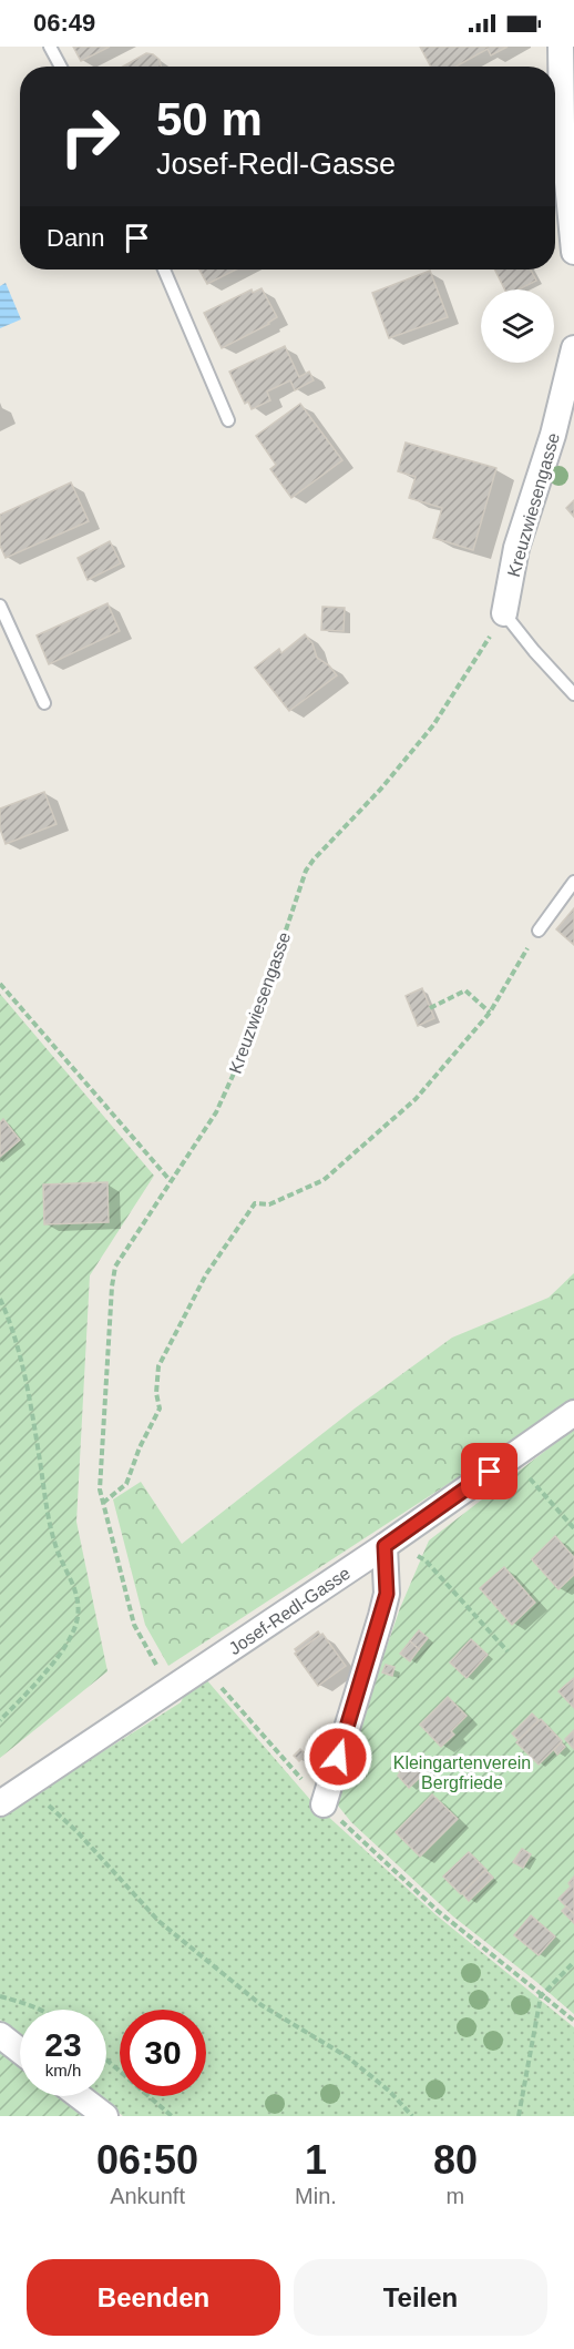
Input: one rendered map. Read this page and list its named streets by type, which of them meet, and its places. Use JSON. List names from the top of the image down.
{
  "streets": {
    "street": ["Kreuzwiesengasse", "Josef-Redl-Gasse"]
  },
  "crossings": [
    ["Kreuzwiesengasse", "Josef-Redl-Gasse"]
  ],
  "parks": ["Kleingartenverein Bergfriede"],
  "page": {
    "status": "06:49",
    "turn": ["50 m", "Josef-Redl-Gasse"],
    "then": "Dann",
    "speed": "23 km/h",
    "limit": "30",
    "eta": [
      "06:50",
      "Ankunft",
      "1",
      "Min.",
      "80",
      "m"
    ],
    "buttons": ["Beenden", "Teilen"]
  }
}
